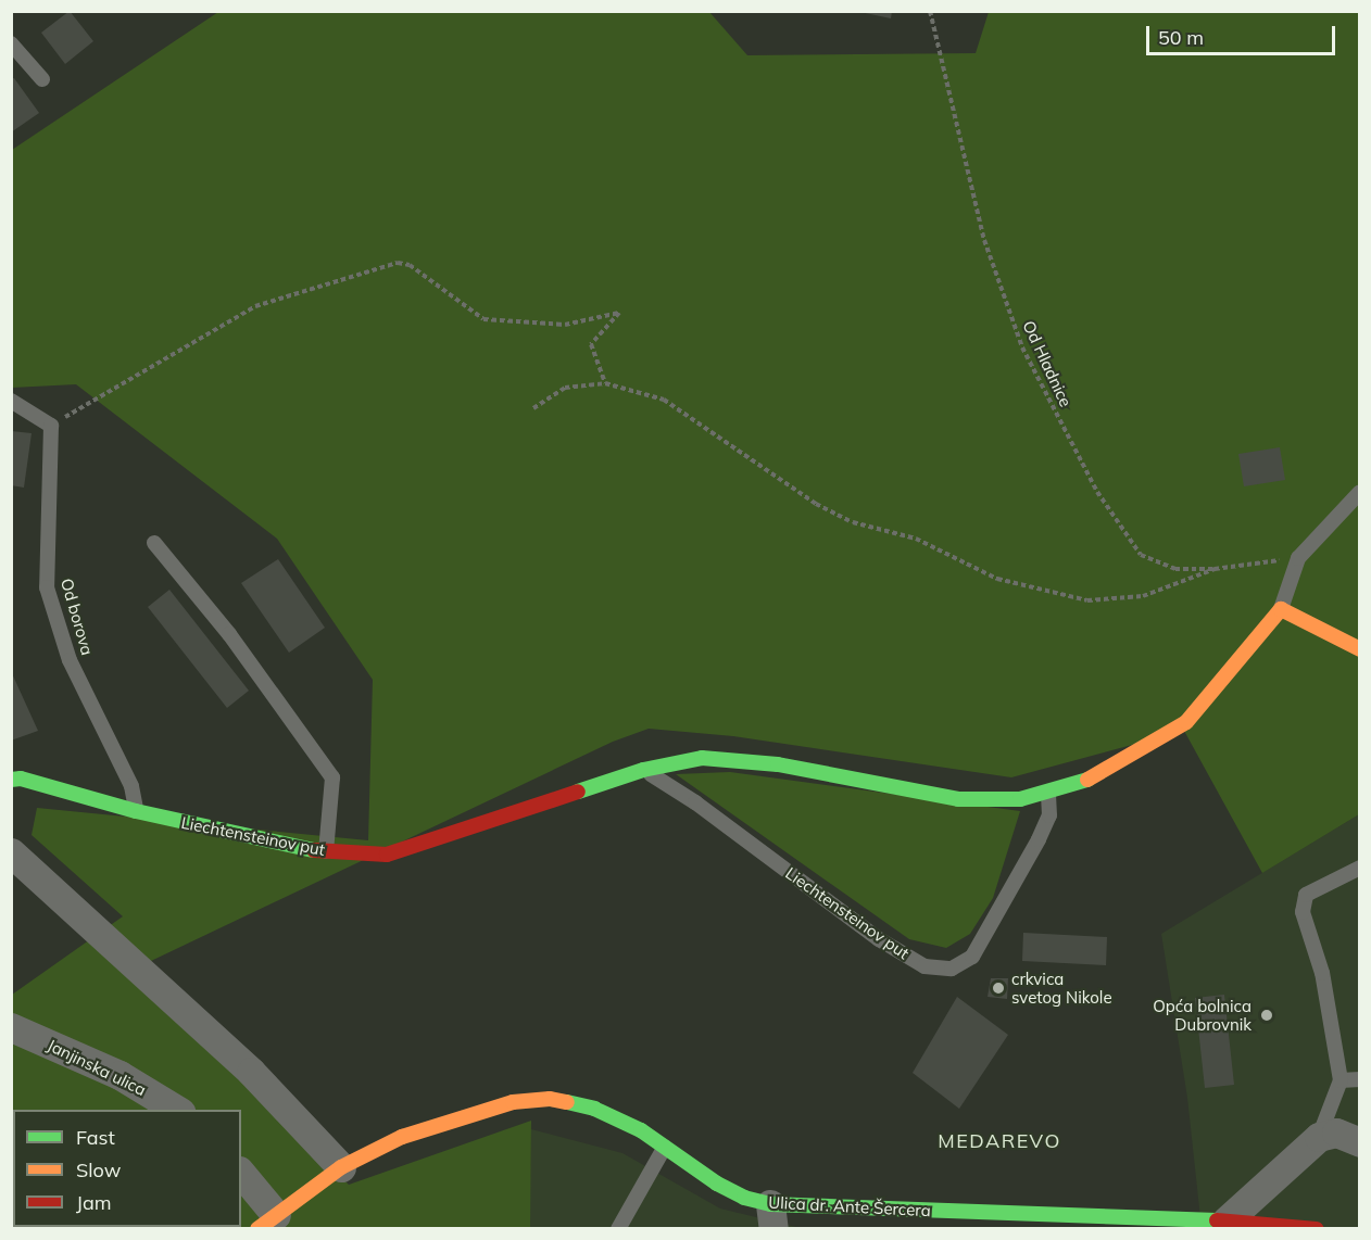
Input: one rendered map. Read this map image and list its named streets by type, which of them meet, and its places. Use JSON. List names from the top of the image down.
{
  "streets": {
    "street": ["Liechtensteinov put", "Janjinska ulica", "Ulica dr. Ante Šercera"],
    "lane": ["Od borova"],
    "path": ["Od Hladnice"]
  },
  "crossings": [
    ["Od Hladnice", "Liechtensteinov put"],
    ["Od borova", "Liechtensteinov put"]
  ],
  "districts": ["MEDAREVO"],
  "places": ["crkvica svetog Nikole", "Opća bolnica Dubrovnik"],
  "legend": ["Fast", "Slow", "Jam"],
  "scale_bar": "50 m"
}
